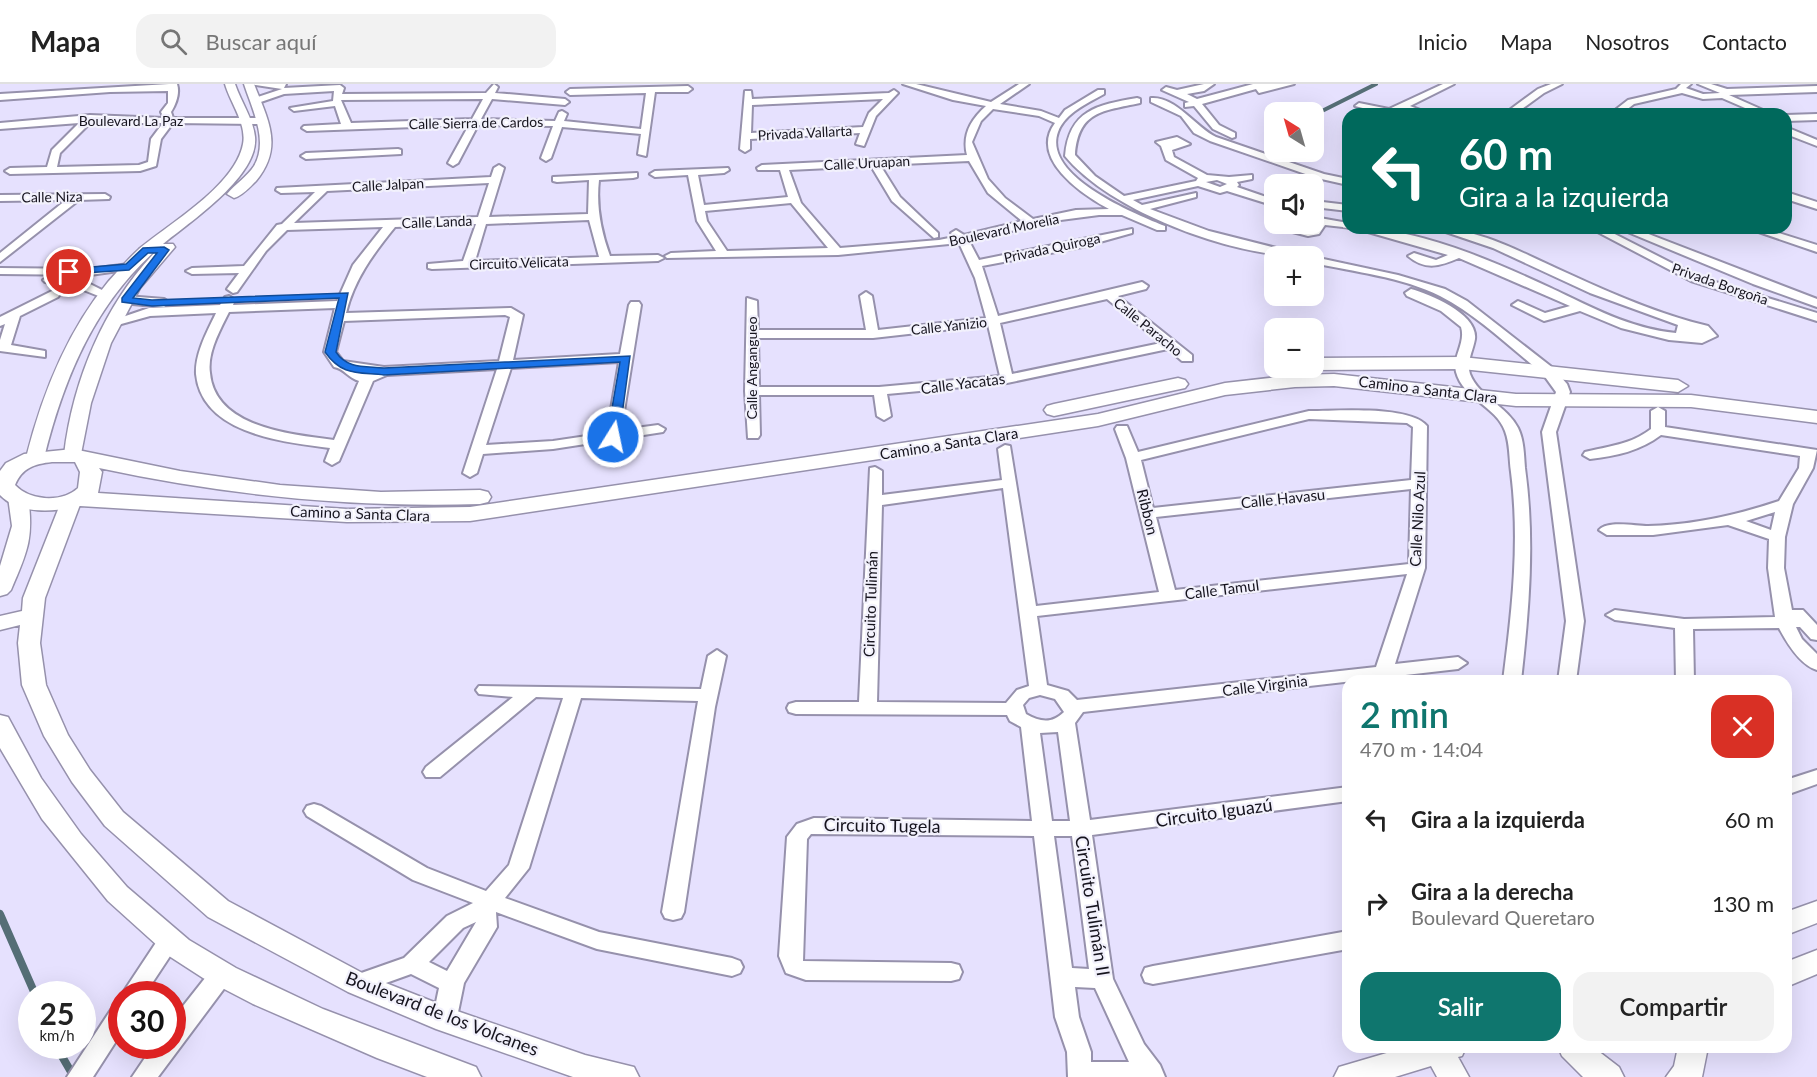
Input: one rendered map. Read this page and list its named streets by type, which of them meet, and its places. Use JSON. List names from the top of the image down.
{
  "streets": {
    "main road": ["Camino a Santa Clara"],
    "street": [
      "Boulevard La Paz",
      "Calle Sierra de Cardos",
      "Privada Vallarta",
      "Calle Uruapan",
      "Calle Jalpan",
      "Calle Niza",
      "Calle Landa",
      "Boulevard Morelia",
      "Privada Quiroga",
      "Circuito Velicata",
      "Privada Borgoña",
      "Calle Yanizio",
      "Calle Paracho",
      "Calle Angangueo",
      "Calle Yacatas",
      "Calle Havasu",
      "Ribbon",
      "Calle Nilo Azul",
      "Calle Tamul",
      "Circuito Tulimán",
      "Calle Virginia",
      "Circuito Iguazú",
      "Circuito Tugela",
      "Circuito Tulimán II",
      "Boulevard de los Volcanes"
    ]
  },
  "crossings": [
    ["Calle Yanizio", "Calle Paracho"],
    ["Calle Yanizio", "Calle Angangueo"],
    ["Calle Paracho", "Calle Yacatas"],
    ["Calle Angangueo", "Calle Yacatas"],
    ["Camino a Santa Clara", "Boulevard de los Volcanes"],
    ["Calle Havasu", "Ribbon"],
    ["Calle Havasu", "Calle Nilo Azul"],
    ["Ribbon", "Calle Nilo Azul"],
    ["Ribbon", "Calle Tamul"],
    ["Calle Nilo Azul", "Calle Tamul"],
    ["Calle Nilo Azul", "Calle Virginia"],
    ["Calle Virginia", "Circuito Tulimán II"],
    ["Circuito Iguazú", "Circuito Tugela"],
    ["Circuito Iguazú", "Circuito Tulimán II"]
  ],
  "north": "top left",
  "page": {
    "header": "Mapa",
    "search": "Buscar aquí",
    "nav": [
      "Inicio",
      "Mapa",
      "Nosotros",
      "Contacto"
    ],
    "map_buttons": ["+", "−"],
    "turn": ["60 m", "Gira a la izquierda"],
    "heading": ["2 min", "470 m · 14:04"],
    "list": [
      {
        "name": "Gira a la izquierda",
        "value": "60 m"
      },
      {
        "name": "Gira a la derecha",
        "note": "Boulevard Queretaro",
        "value": "130 m"
      }
    ],
    "buttons": ["Salir", "Compartir"],
    "speed": "25 km/h",
    "limit": "30"
  }
}
